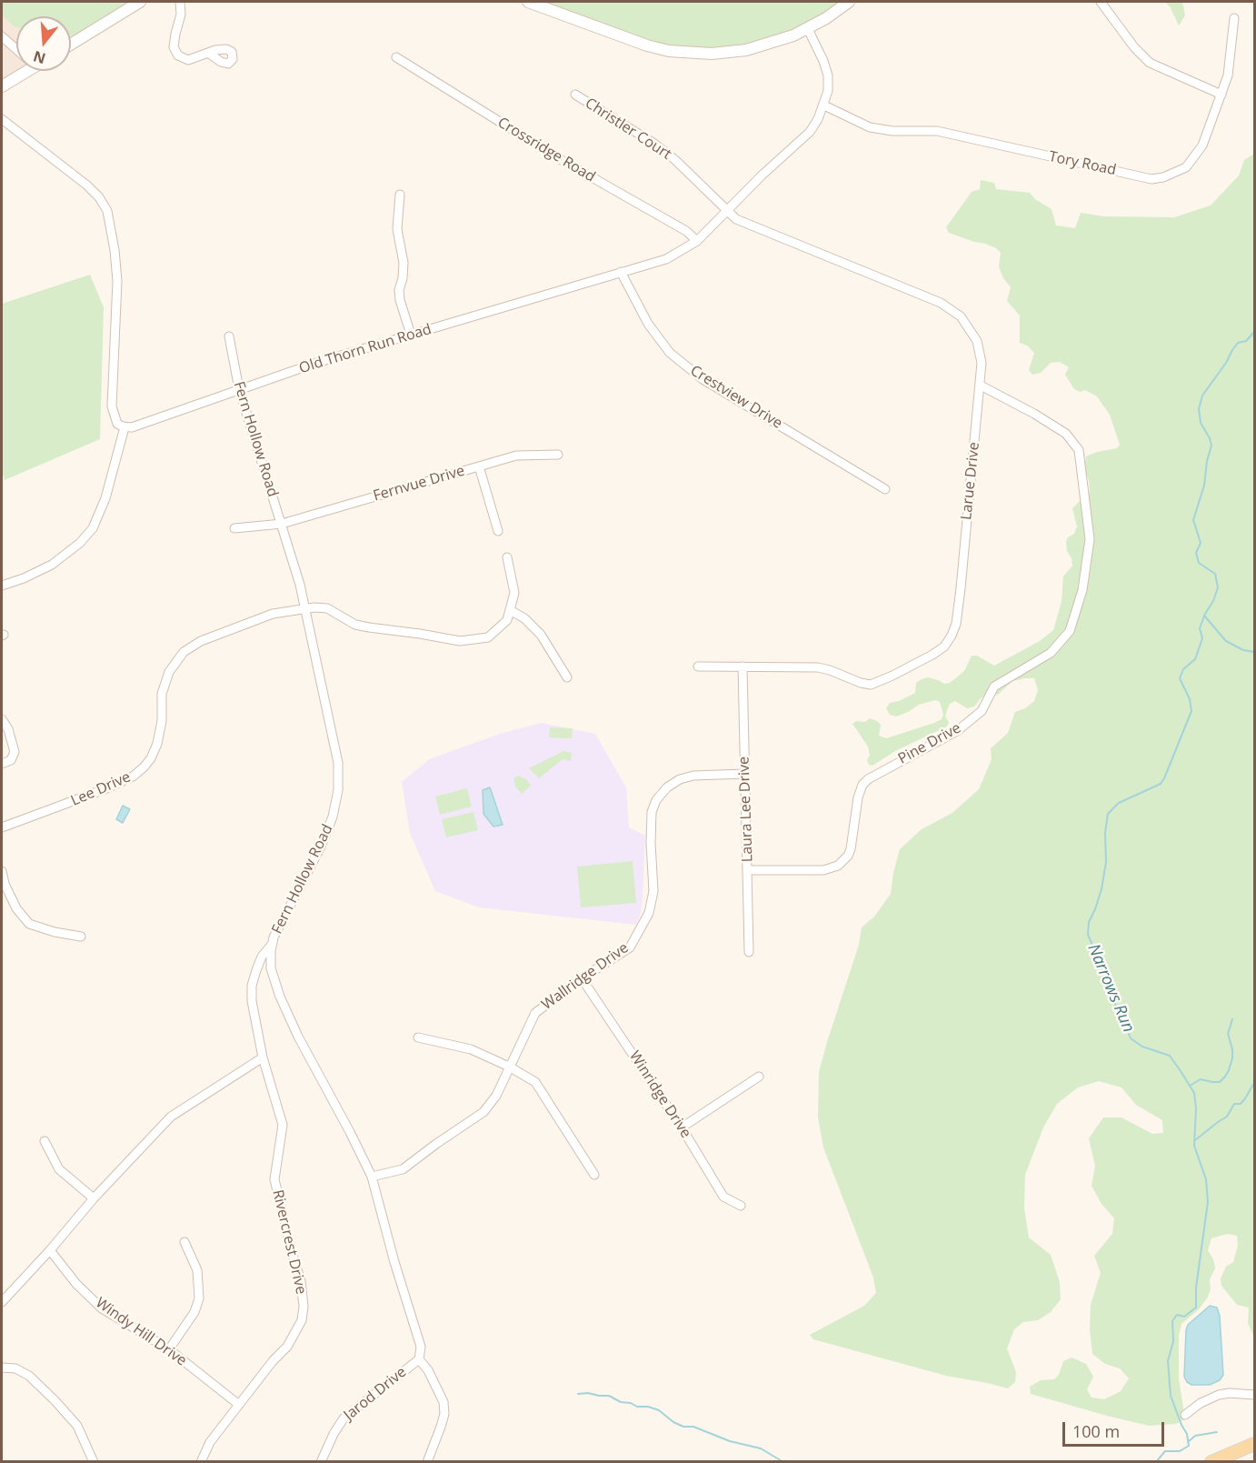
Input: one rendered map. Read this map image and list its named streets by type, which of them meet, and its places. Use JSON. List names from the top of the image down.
{
  "streets": {
    "street": [
      "Christler Court",
      "Crossridge Road",
      "Tory Road",
      "Old Thorn Run Road",
      "Crestview Drive",
      "Fern Hollow Road",
      "Larue Drive",
      "Fernvue Drive",
      "Pine Drive",
      "Lee Drive",
      "Laura Lee Drive",
      "Wallridge Drive",
      "Winridge Drive",
      "Rivercrest Drive",
      "Windy Hill Drive",
      "Jarod Drive"
    ]
  },
  "crossings": [
    ["Christler Court", "Old Thorn Run Road"],
    ["Christler Court", "Larue Drive"],
    ["Crossridge Road", "Old Thorn Run Road"],
    ["Tory Road", "Old Thorn Run Road"],
    ["Old Thorn Run Road", "Crestview Drive"],
    ["Old Thorn Run Road", "Fern Hollow Road"],
    ["Old Thorn Run Road", "Larue Drive"],
    ["Fern Hollow Road", "Fernvue Drive"],
    ["Fern Hollow Road", "Lee Drive"],
    ["Fern Hollow Road", "Wallridge Drive"],
    ["Fern Hollow Road", "Rivercrest Drive"],
    ["Fern Hollow Road", "Jarod Drive"],
    ["Larue Drive", "Pine Drive"],
    ["Larue Drive", "Laura Lee Drive"],
    ["Pine Drive", "Laura Lee Drive"],
    ["Laura Lee Drive", "Wallridge Drive"],
    ["Wallridge Drive", "Winridge Drive"],
    ["Rivercrest Drive", "Windy Hill Drive"]
  ],
  "water": ["Narrows Run"],
  "scale_bar": "100 m",
  "north": "bottom"
}
